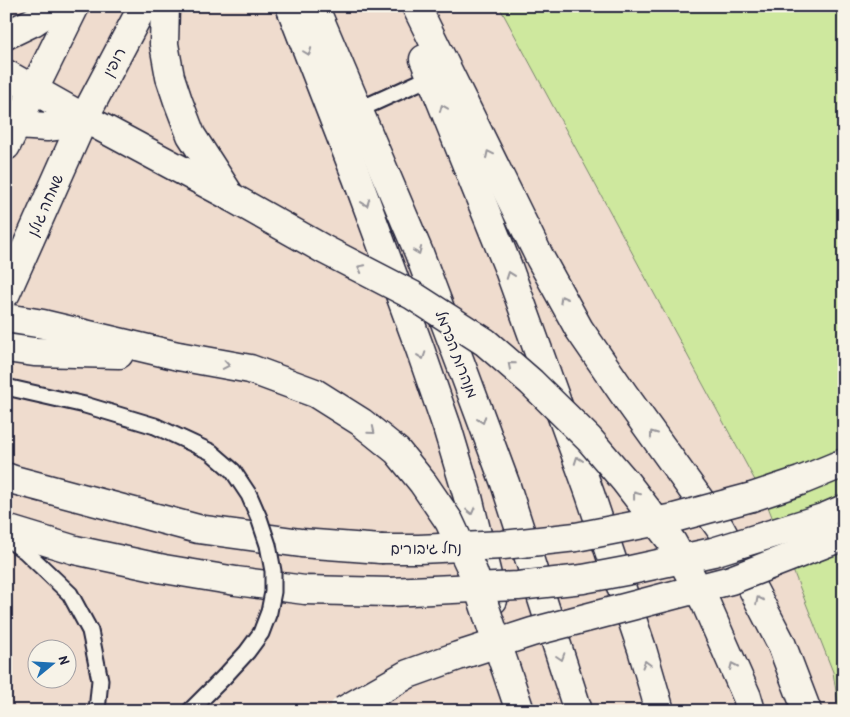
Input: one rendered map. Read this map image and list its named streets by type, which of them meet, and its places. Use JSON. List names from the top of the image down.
{
  "streets": {
    "main road": [
      "רופין",
      "שמחה גולן",
      "מנהרות הכרמל",
      "נחל גיבורים"
    ]
  },
  "crossings": [
    ["רופין", "שמחה גולן"]
  ],
  "north": "right"
}
